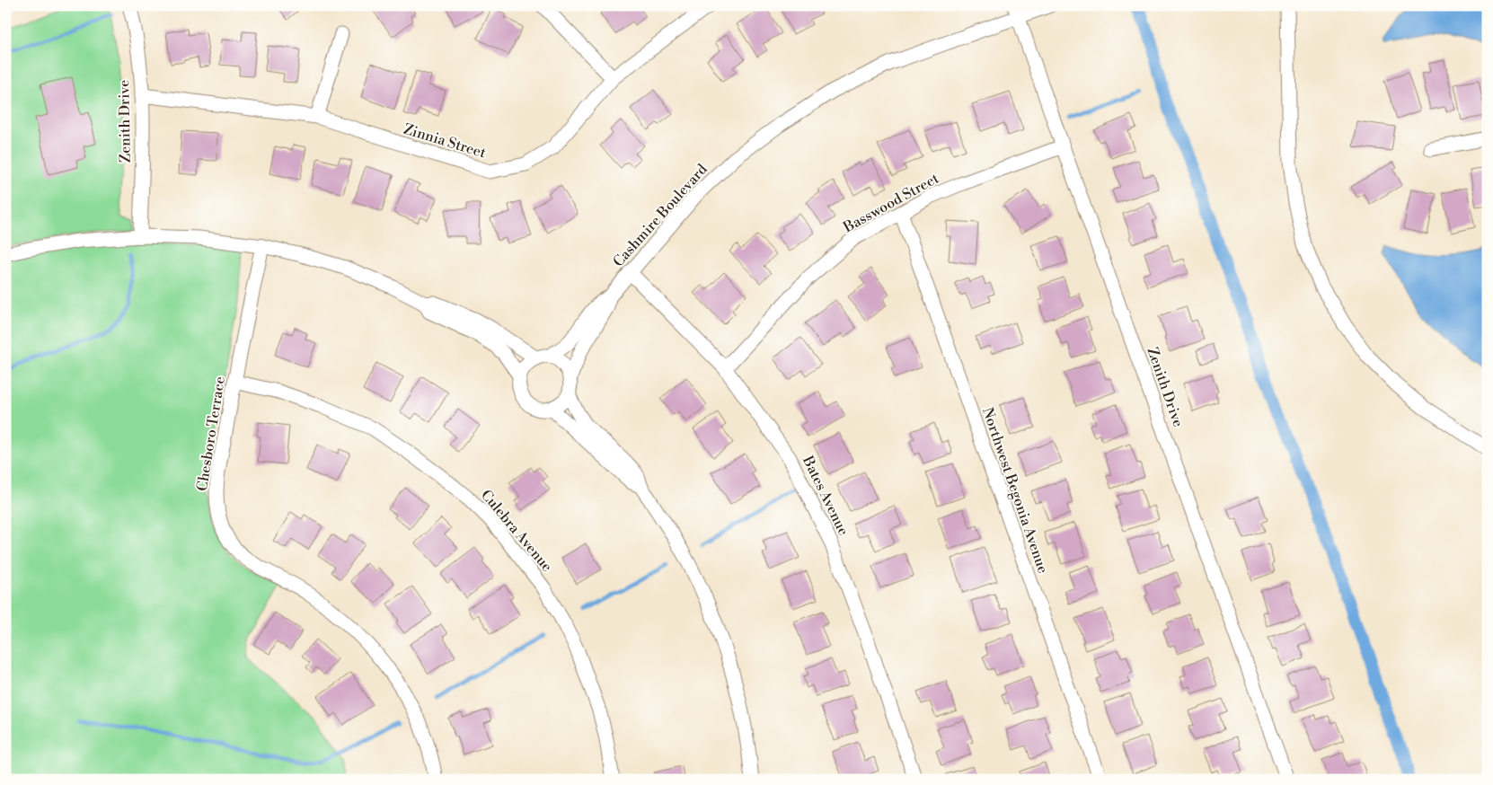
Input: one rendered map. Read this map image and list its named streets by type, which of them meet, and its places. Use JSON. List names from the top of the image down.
{
  "streets": {
    "street": [
      "Zenith Drive",
      "Zinnia Street",
      "Basswood Street",
      "Cashmire Boulevard",
      "Chesboro Terrace",
      "Northwest Begonia Avenue",
      "Bates Avenue",
      "Culebra Avenue"
    ]
  },
  "crossings": [
    ["Zenith Drive", "Zinnia Street"],
    ["Zenith Drive", "Basswood Street"],
    ["Zenith Drive", "Cashmire Boulevard"],
    ["Basswood Street", "Northwest Begonia Avenue"],
    ["Basswood Street", "Bates Avenue"],
    ["Cashmire Boulevard", "Bates Avenue"],
    ["Chesboro Terrace", "Culebra Avenue"]
  ]
}
